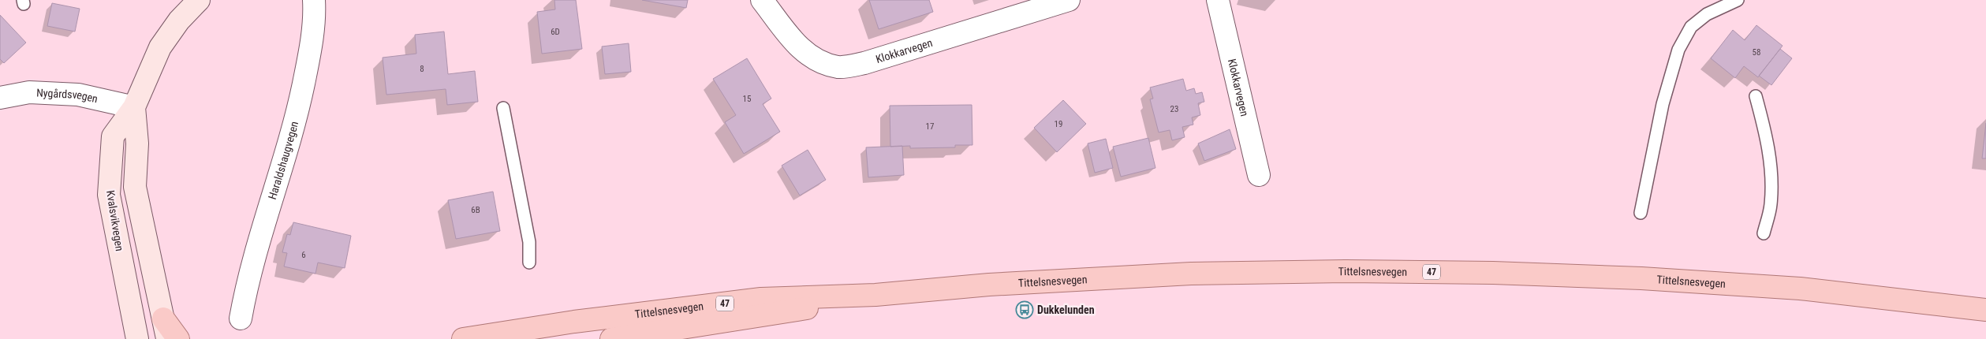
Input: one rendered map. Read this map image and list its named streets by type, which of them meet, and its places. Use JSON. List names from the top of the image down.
{
  "streets": {
    "main road": ["Kvalsvikvegen", "Tittelsnesvegen", "47"],
    "street": ["Klokkarvegen", "Nygårdsvegen", "Haraldshaugvegen"]
  },
  "crossings": [
    ["Nygårdsvegen", "Kvalsvikvegen"]
  ],
  "places": {
    "bus stop": ["Dukkelunden"]
  },
  "house_numbers": [
    "6D",
    "58",
    "8",
    "15",
    "23",
    "19",
    "17",
    "6B",
    "6"
  ]
}
